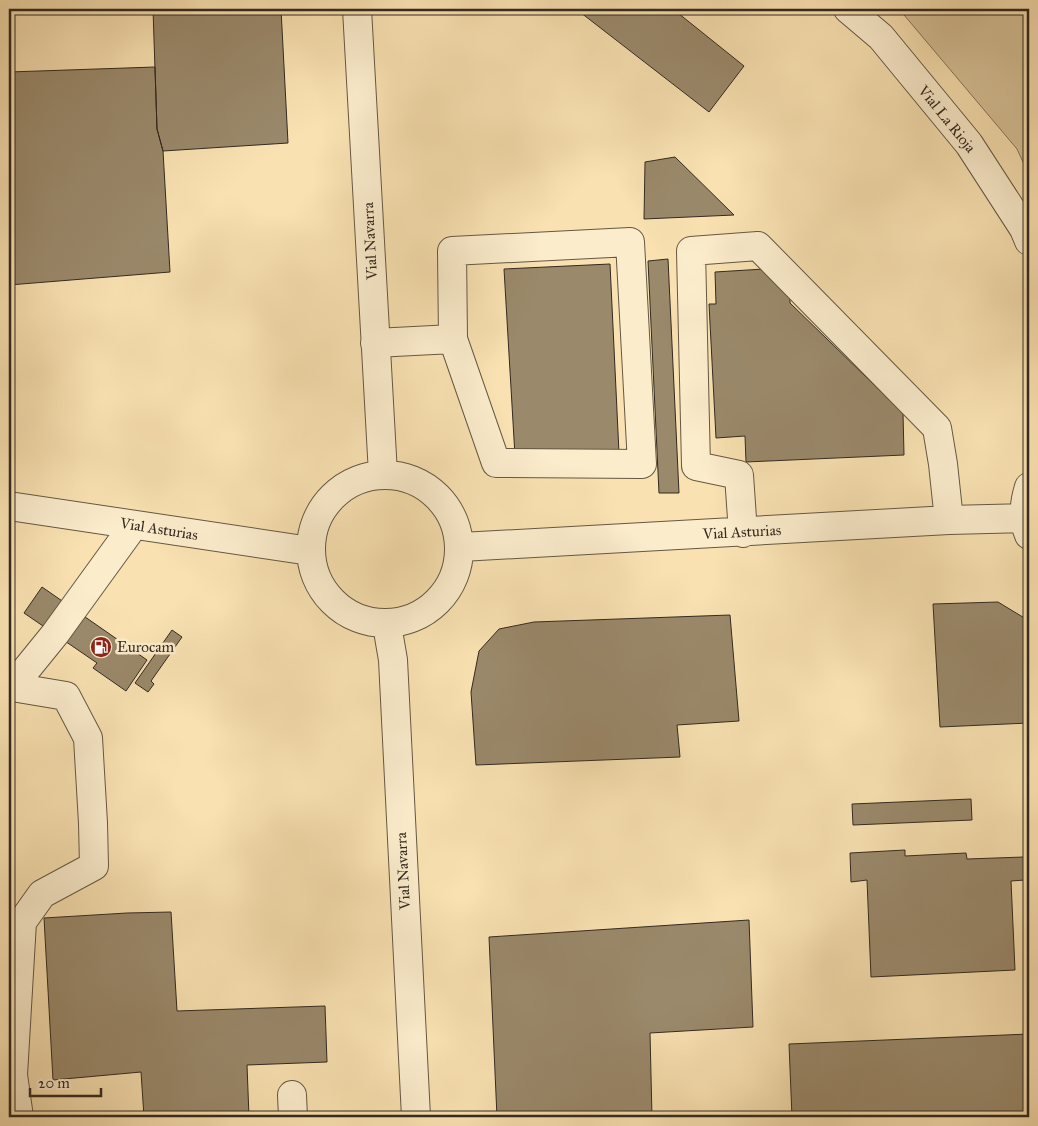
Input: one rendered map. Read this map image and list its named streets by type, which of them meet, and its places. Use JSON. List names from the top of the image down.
{
  "streets": {
    "street": ["Vial La Rioja", "Vial Navarra", "Vial Asturias"]
  },
  "crossings": [
    ["Vial Navarra", "Vial Asturias"]
  ],
  "places": {
    "fuel station": ["Eurocam"]
  },
  "scale_bar": "20 m"
}
